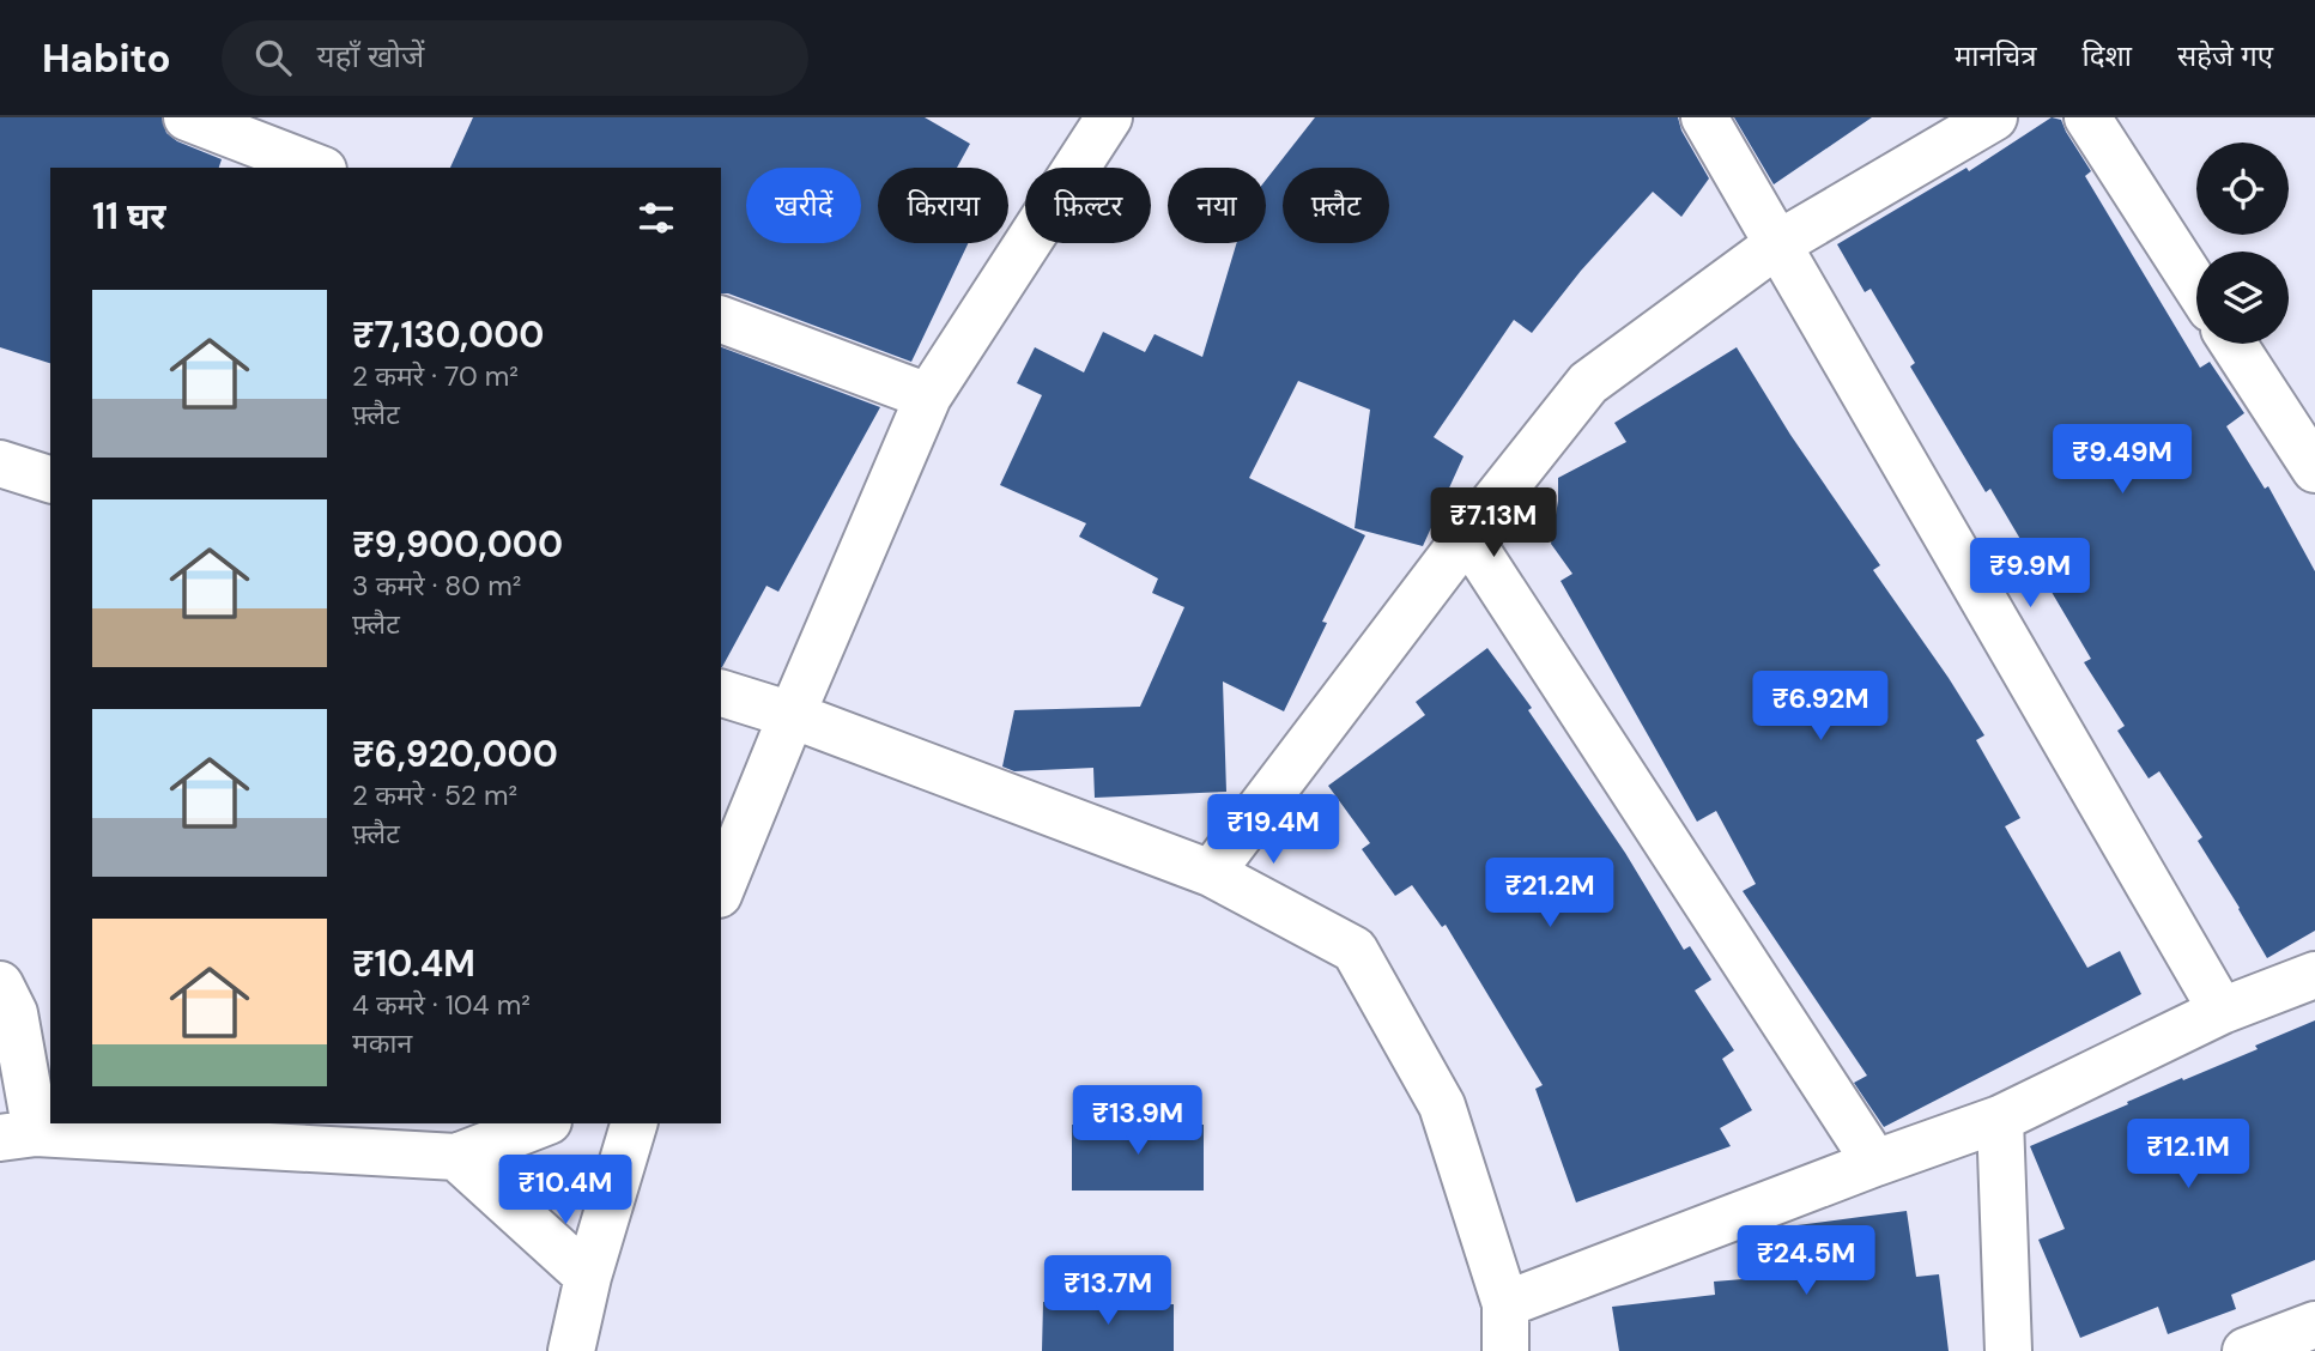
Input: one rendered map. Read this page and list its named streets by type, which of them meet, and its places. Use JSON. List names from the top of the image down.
{
  "page": {
    "header": "Habito",
    "search": "यहाँ खोजें",
    "nav": ["मानचित्र", "दिशा", "सहेजे गए"],
    "chip": [
      "खरीदें",
      "किराया",
      "फ़िल्टर",
      "नया",
      "फ़्लैट"
    ],
    "heading": "11 घर",
    "list": [
      {
        "name": "₹7,130,000",
        "note": "2 कमरे · 70 m² · फ़्लैट"
      },
      {
        "name": "₹9,900,000",
        "note": "3 कमरे · 80 m² · फ़्लैट"
      },
      {
        "name": "₹6,920,000",
        "note": "2 कमरे · 52 m² · फ़्लैट"
      },
      {
        "name": "₹10.4M",
        "note": "4 कमरे · 104 m² · मकान"
      }
    ],
    "price": [
      "₹9.49M",
      "₹7.13M",
      "₹9.9M",
      "₹6.92M",
      "₹19.4M",
      "₹21.2M",
      "₹13.9M",
      "₹12.1M",
      "₹10.4M",
      "₹24.5M",
      "₹13.7M"
    ]
  }
}
